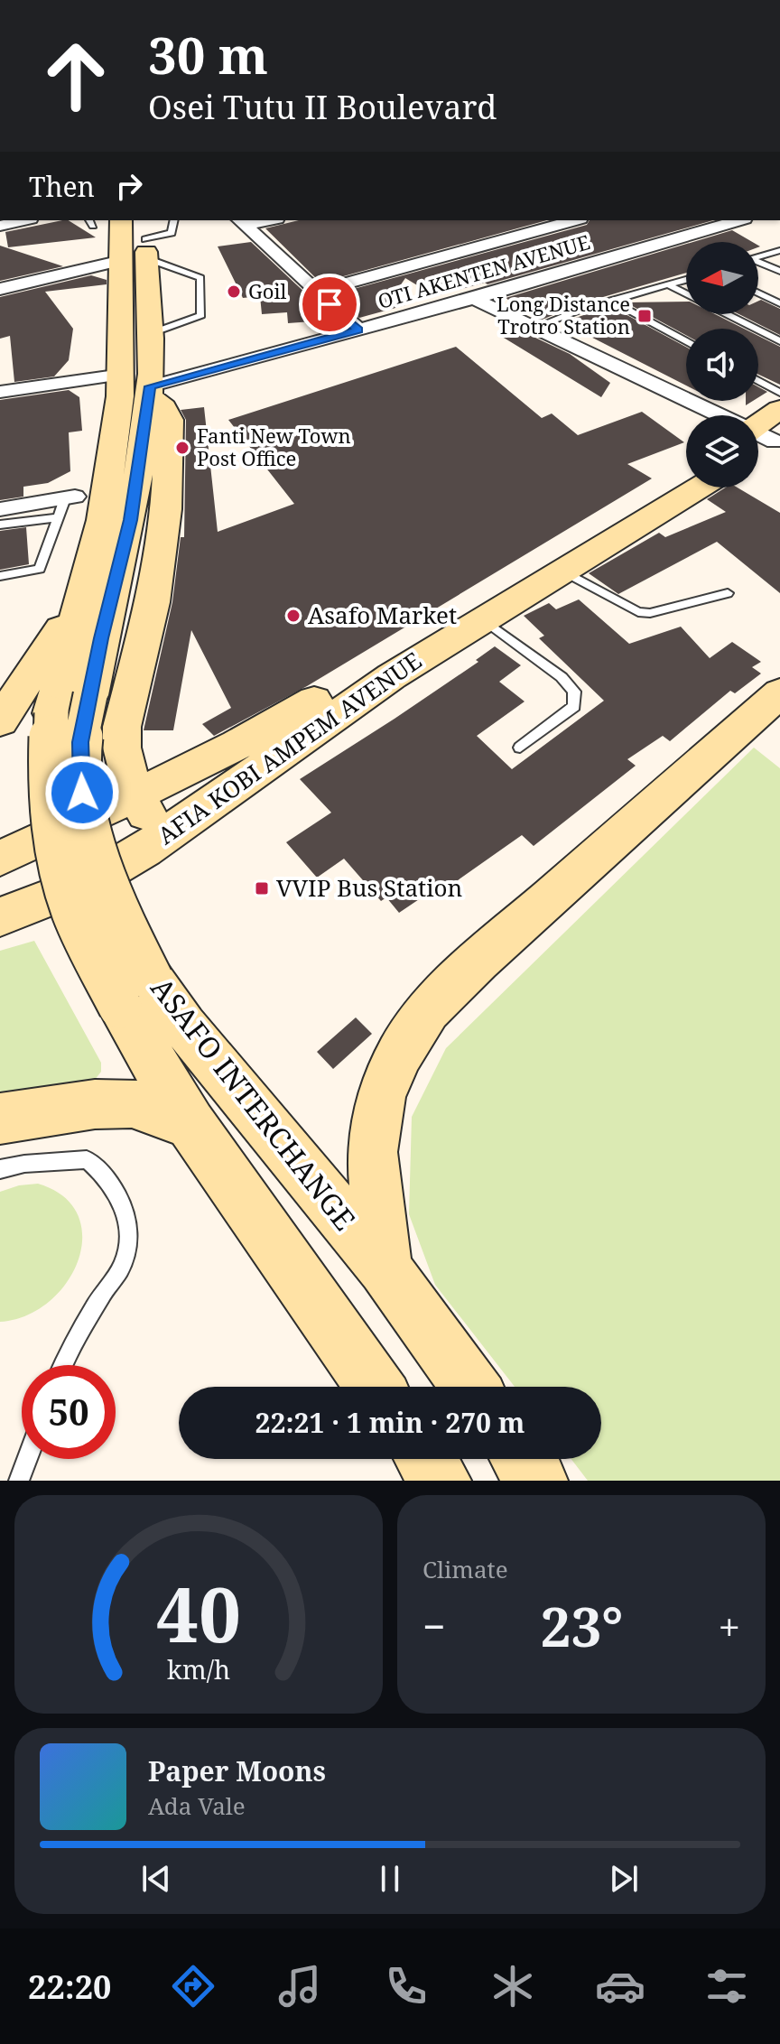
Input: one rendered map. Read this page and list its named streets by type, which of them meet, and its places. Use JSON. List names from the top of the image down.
{
  "streets": {
    "main road": ["AFIA KOBI AMPEM AVENUE", "ASAFO INTERCHANGE"],
    "street": ["OTI AKENTEN AVENUE"]
  },
  "places": {
    "other": ["Goil", "Fanti New Town Post Office", "Asafo Market"],
    "transit": ["Long Distance Trotro Station", "VVIP Bus Station"]
  },
  "north": "left",
  "page": {
    "turn": ["30 m", "Osei Tutu II Boulevard"],
    "then": "Then",
    "limit": "50",
    "trip": "22:21 · 1 min · 270 m",
    "tile": "Climate",
    "heat": ["−", "23°", "+"],
    "song": ["Paper Moons", "Ada Vale"],
    "tabs": "22:20",
    "gauge": ["40", "km/h"]
  }
}
